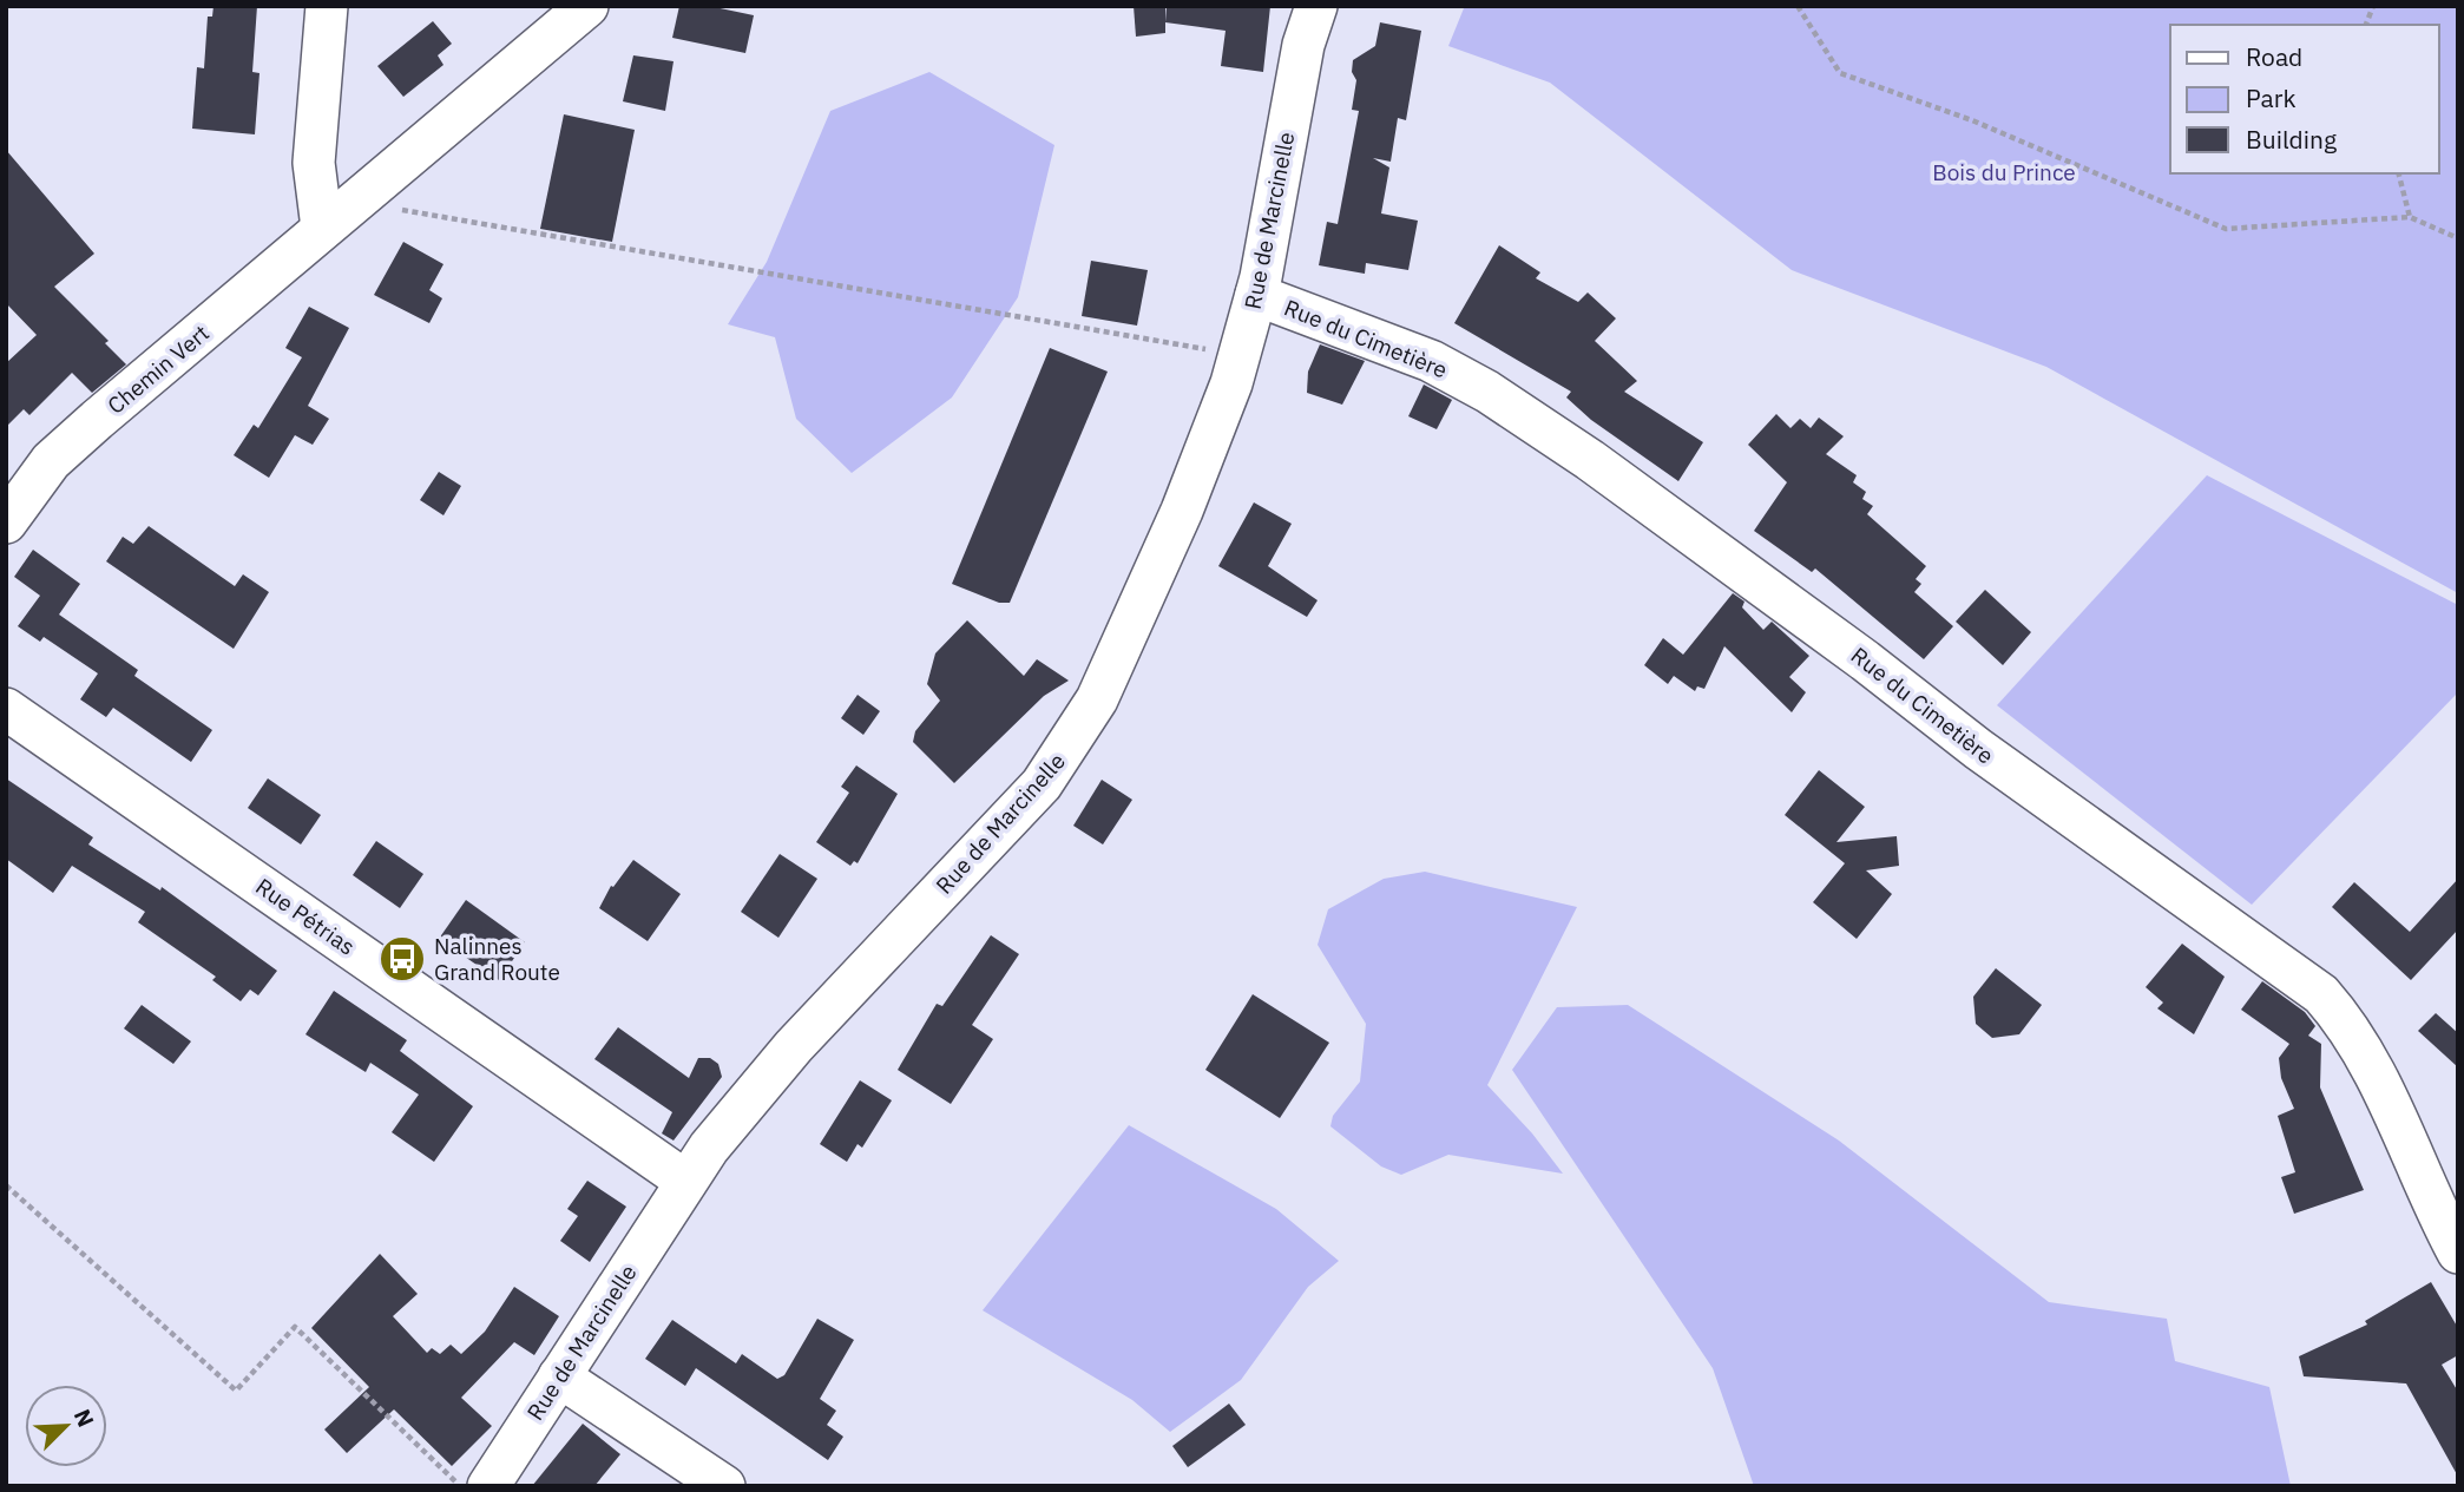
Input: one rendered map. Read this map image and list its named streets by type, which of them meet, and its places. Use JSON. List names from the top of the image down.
{
  "streets": {
    "street": [
      "Rue de Marcinelle",
      "Rue du Cimetière",
      "Chemin Vert",
      "Rue Pétrias"
    ]
  },
  "crossings": [
    ["Rue de Marcinelle", "Rue du Cimetière"],
    ["Rue de Marcinelle", "Rue Pétrias"]
  ],
  "parks": ["Bois du Prince"],
  "places": {
    "bus stop": ["Nalinnes Grand Route"]
  },
  "legend": ["Road", "Park", "Building"],
  "north": "top right"
}
